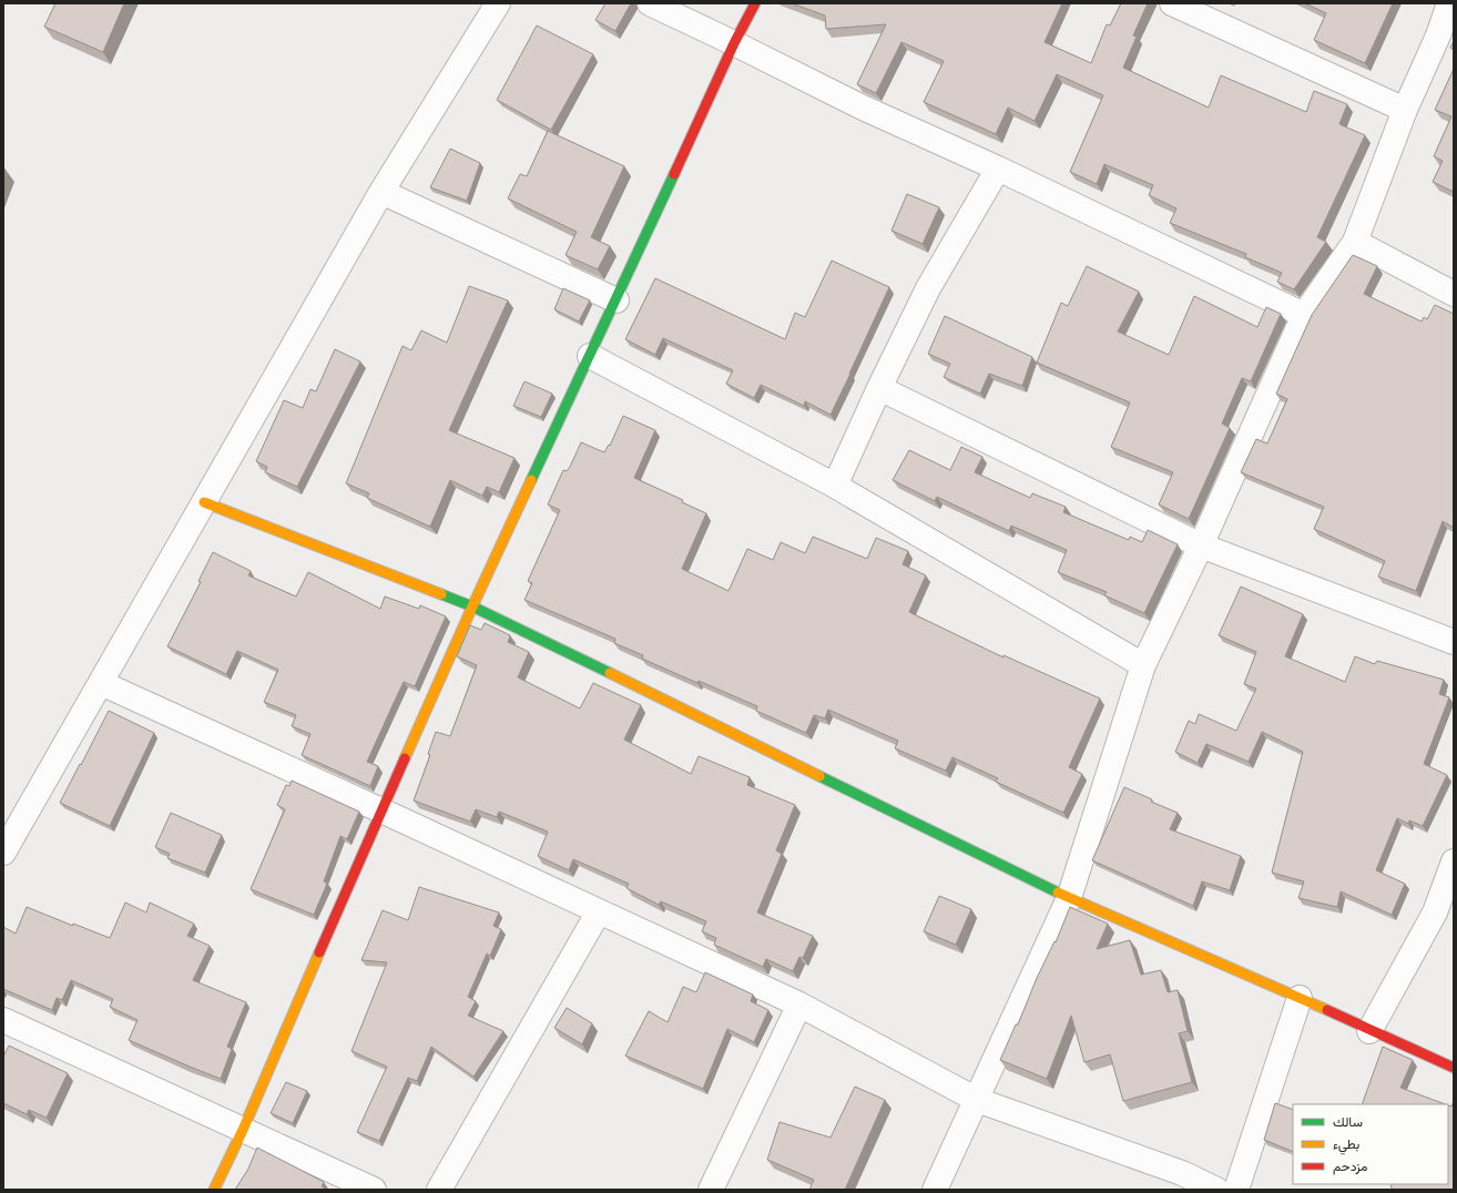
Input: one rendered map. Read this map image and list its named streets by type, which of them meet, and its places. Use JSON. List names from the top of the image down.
{
  "legend": ["سالك", "بطيء", "مزدحم"]
}
